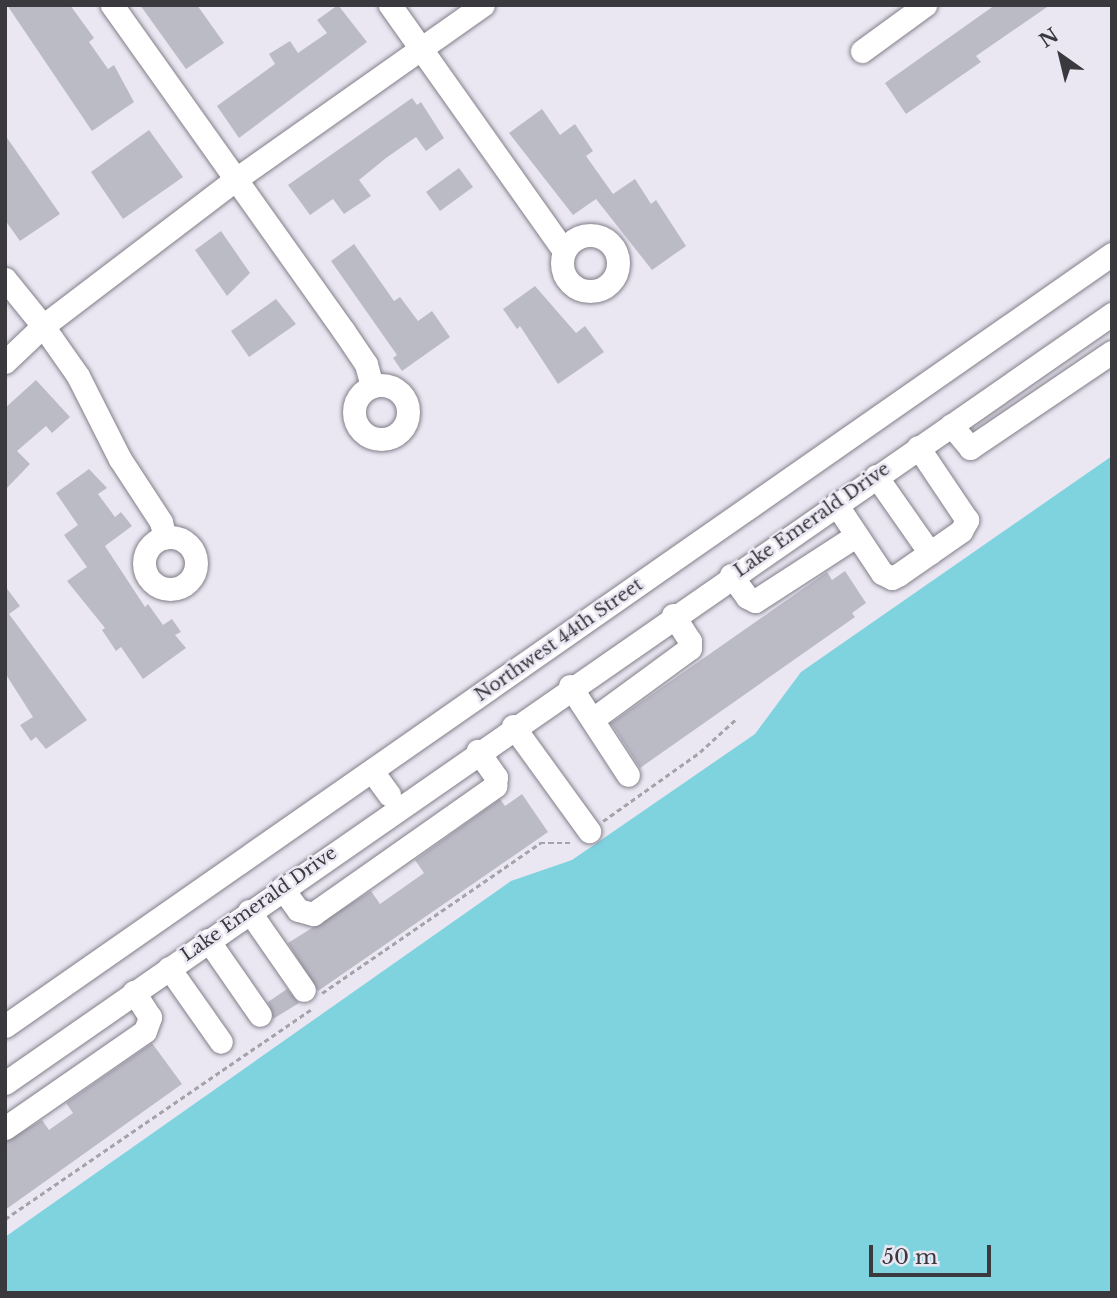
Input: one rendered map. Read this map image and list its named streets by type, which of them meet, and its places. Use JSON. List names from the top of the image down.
{
  "streets": {
    "street": ["Lake Emerald Drive", "Northwest 44th Street"]
  },
  "scale_bar": "50 m",
  "north": "top left"
}
